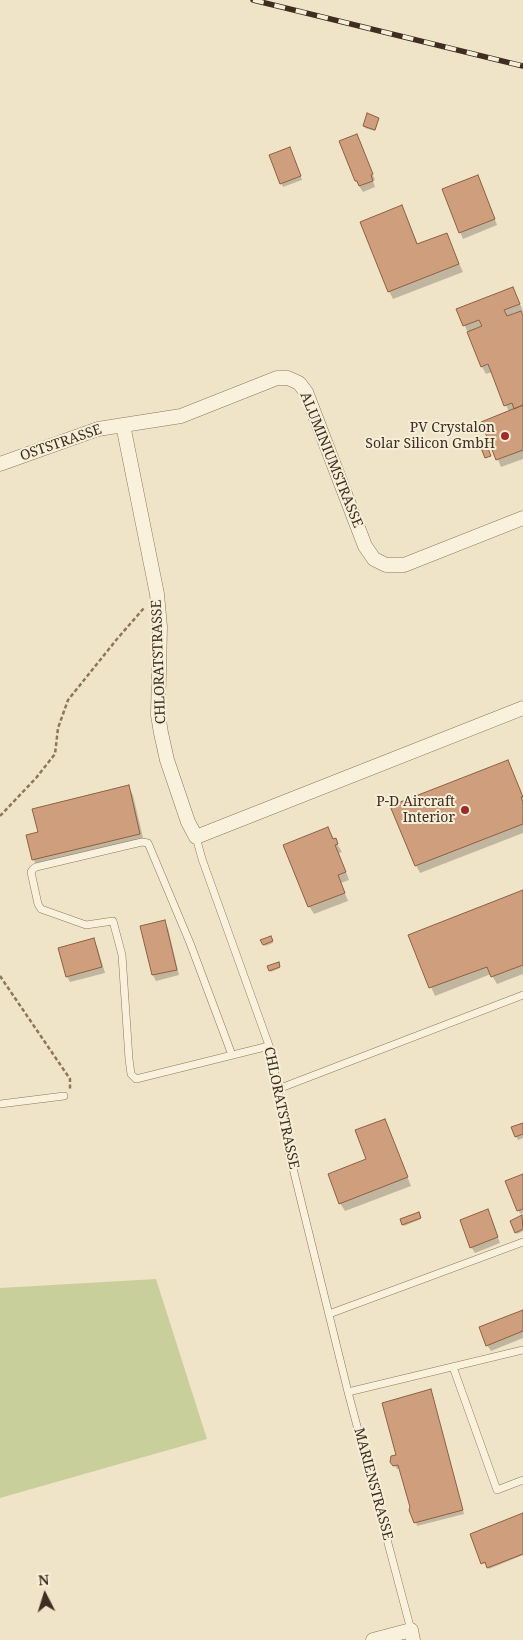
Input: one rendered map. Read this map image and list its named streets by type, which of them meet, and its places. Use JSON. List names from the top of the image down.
{
  "streets": {
    "street": ["OSTSTRASSE", "ALUMINIUMSTRASSE", "CHLORATSTRASSE"],
    "lane": ["MARIENSTRASSE"]
  },
  "crossings": [
    ["OSTSTRASSE", "ALUMINIUMSTRASSE"],
    ["OSTSTRASSE", "CHLORATSTRASSE"],
    ["ALUMINIUMSTRASSE", "CHLORATSTRASSE"],
    ["CHLORATSTRASSE", "MARIENSTRASSE"]
  ],
  "places": ["PV Crystalon Solar Silicon GmbH", "P-D Aircraft Interior"],
  "north": "top"
}
